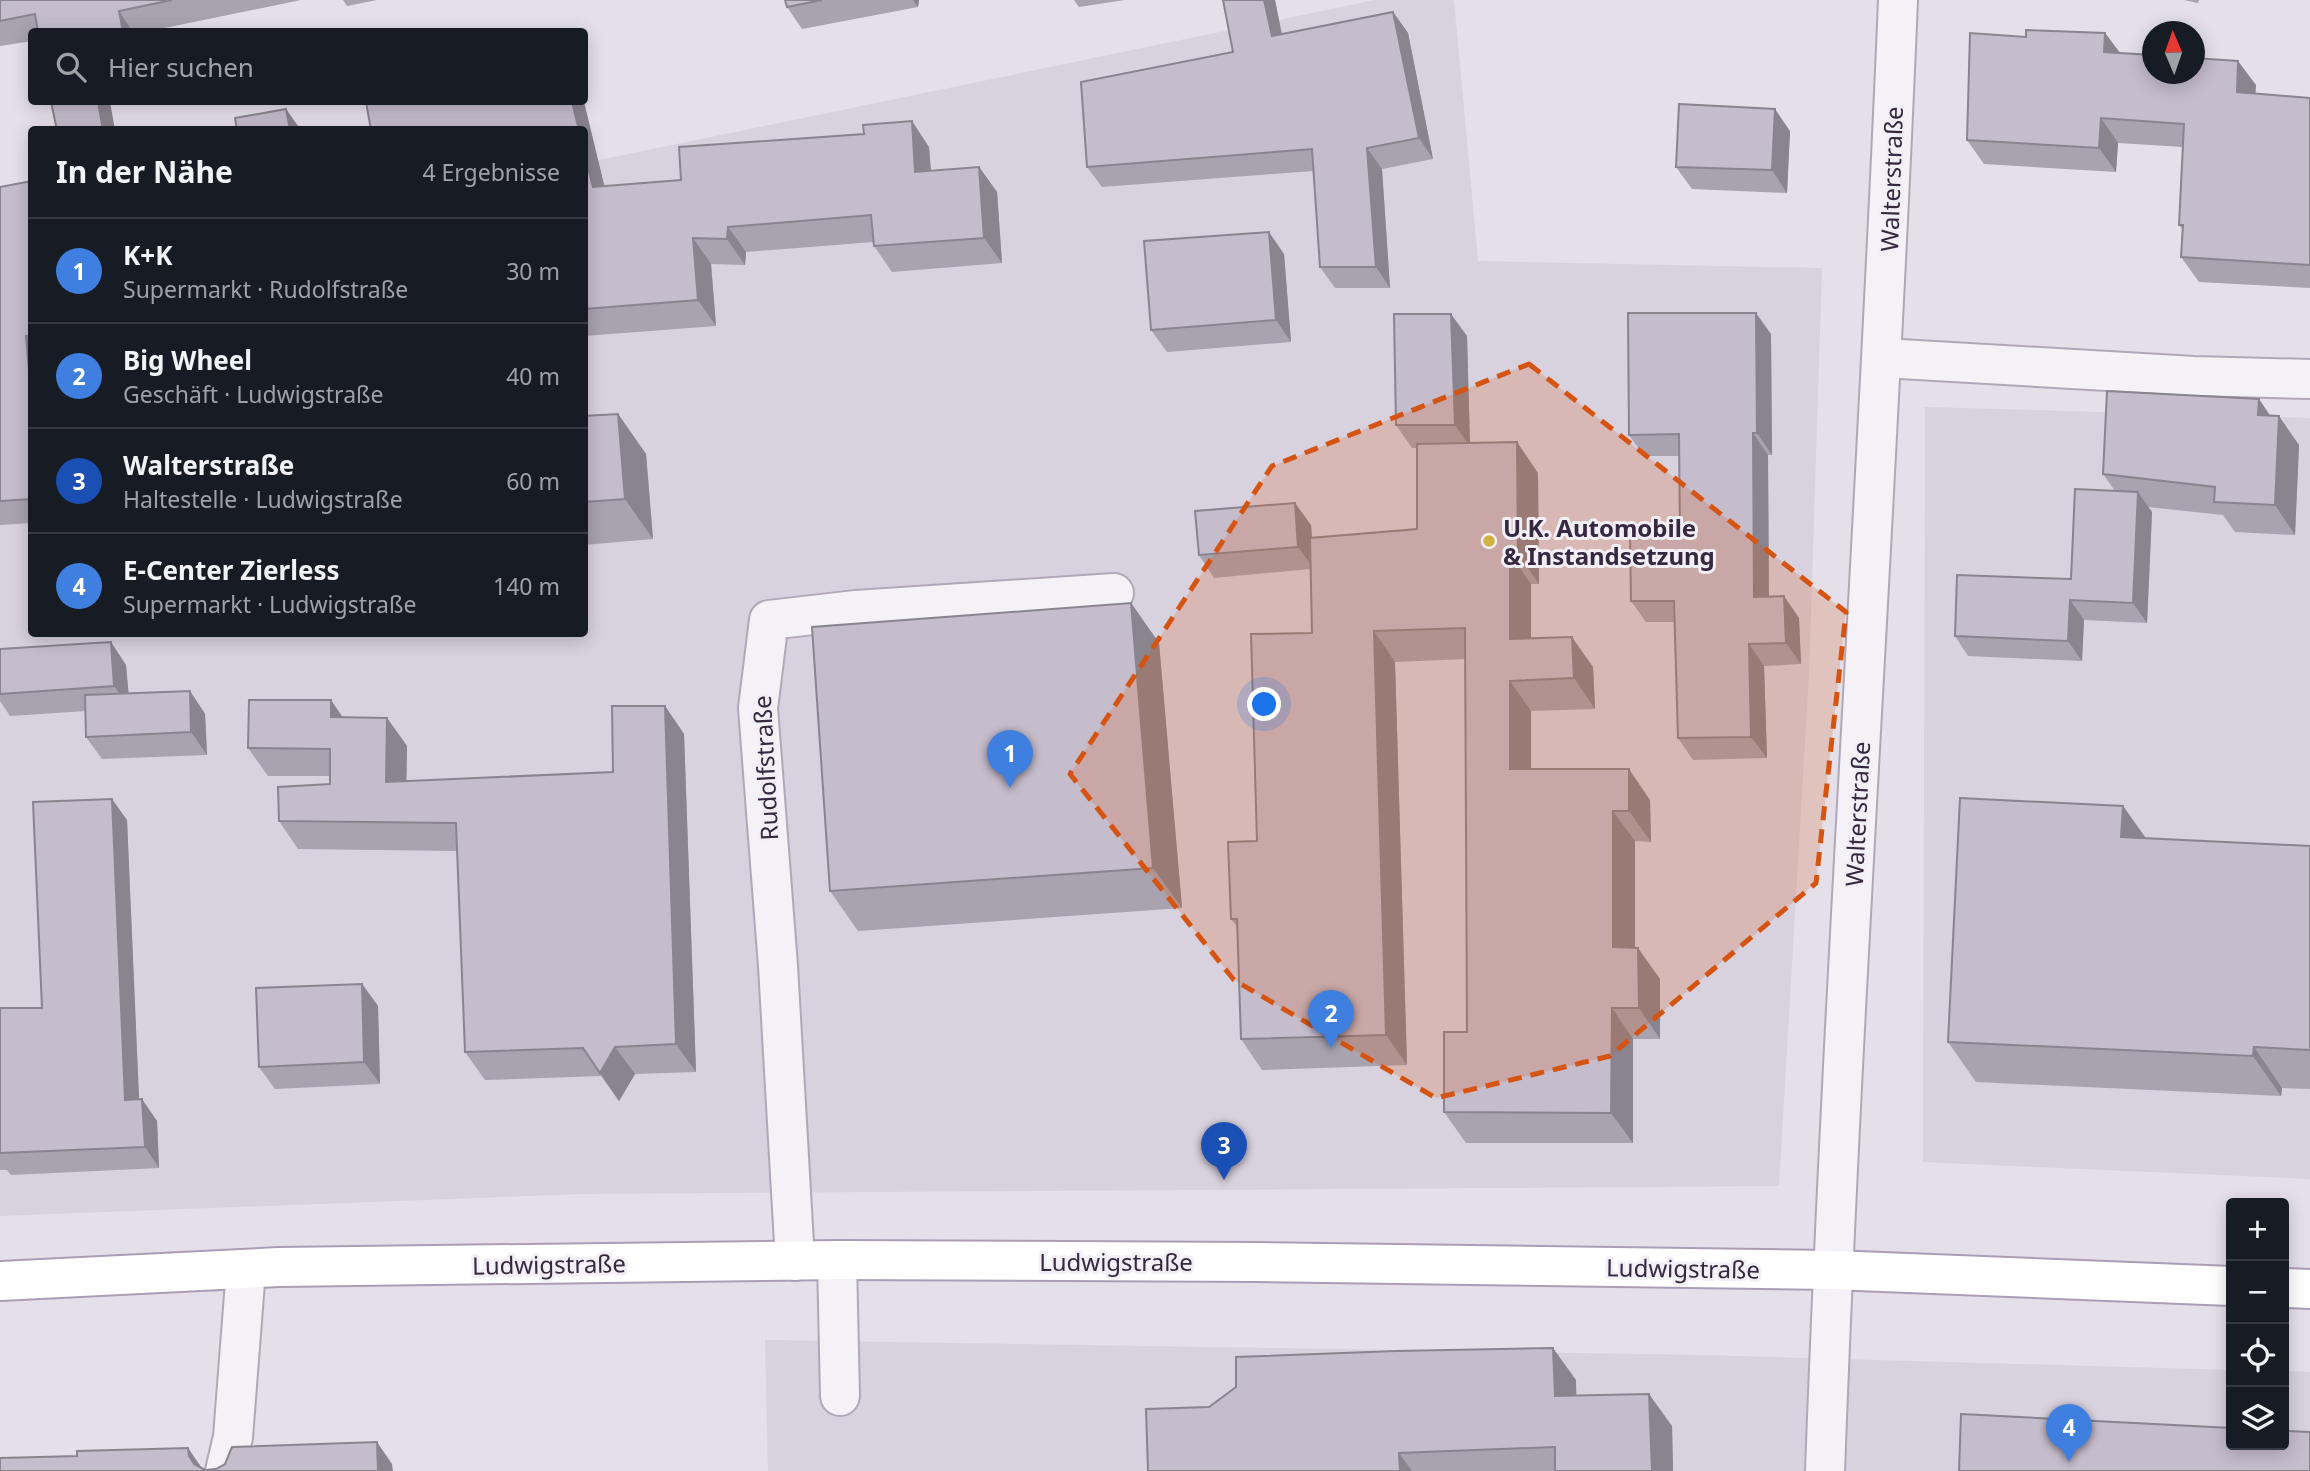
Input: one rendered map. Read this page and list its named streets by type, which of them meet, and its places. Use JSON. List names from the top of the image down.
{
  "streets": {
    "main road": ["Ludwigstraße"],
    "street": ["Walterstraße", "Rudolfstraße"]
  },
  "crossings": [
    ["Walterstraße", "Ludwigstraße"],
    ["Rudolfstraße", "Ludwigstraße"]
  ],
  "places": ["U.K. Automobile & Instandsetzung"],
  "north": "top",
  "page": {
    "search": "Hier suchen",
    "heading": ["In der Nähe", "4 Ergebnisse"],
    "list": [
      {
        "mark": "1",
        "name": "K+K",
        "note": "Supermarkt · Rudolfstraße",
        "value": "30 m"
      },
      {
        "mark": "2",
        "name": "Big Wheel",
        "note": "Geschäft · Ludwigstraße",
        "value": "40 m"
      },
      {
        "mark": "3",
        "name": "Walterstraße",
        "note": "Haltestelle · Ludwigstraße",
        "value": "60 m"
      },
      {
        "mark": "4",
        "name": "E-Center Zierless",
        "note": "Supermarkt · Ludwigstraße",
        "value": "140 m"
      }
    ],
    "pins": [
      "1",
      "2",
      "3",
      "4"
    ],
    "map_buttons": ["+", "−"]
  }
}
